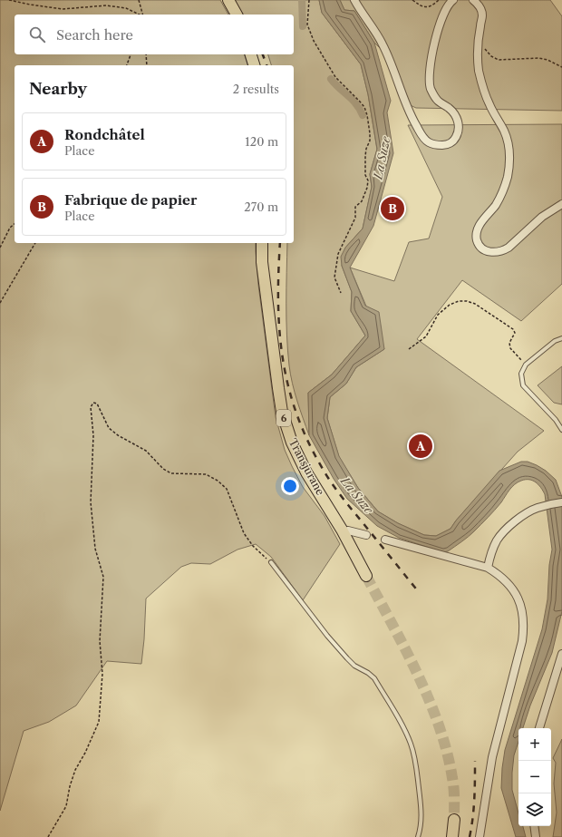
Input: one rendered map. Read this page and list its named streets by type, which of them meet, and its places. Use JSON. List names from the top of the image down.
{
  "streets": {
    "main road": ["6", "Transjurane"]
  },
  "water": ["La Suze"],
  "page": {
    "search": "Search here",
    "heading": ["Nearby", "2 results"],
    "list": [
      {
        "mark": "A",
        "name": "Rondchâtel",
        "note": "Place",
        "value": "120 m"
      },
      {
        "mark": "B",
        "name": "Fabrique de papier",
        "note": "Place",
        "value": "270 m"
      }
    ],
    "pins": ["B", "A"],
    "map_buttons": ["+", "−"]
  }
}
